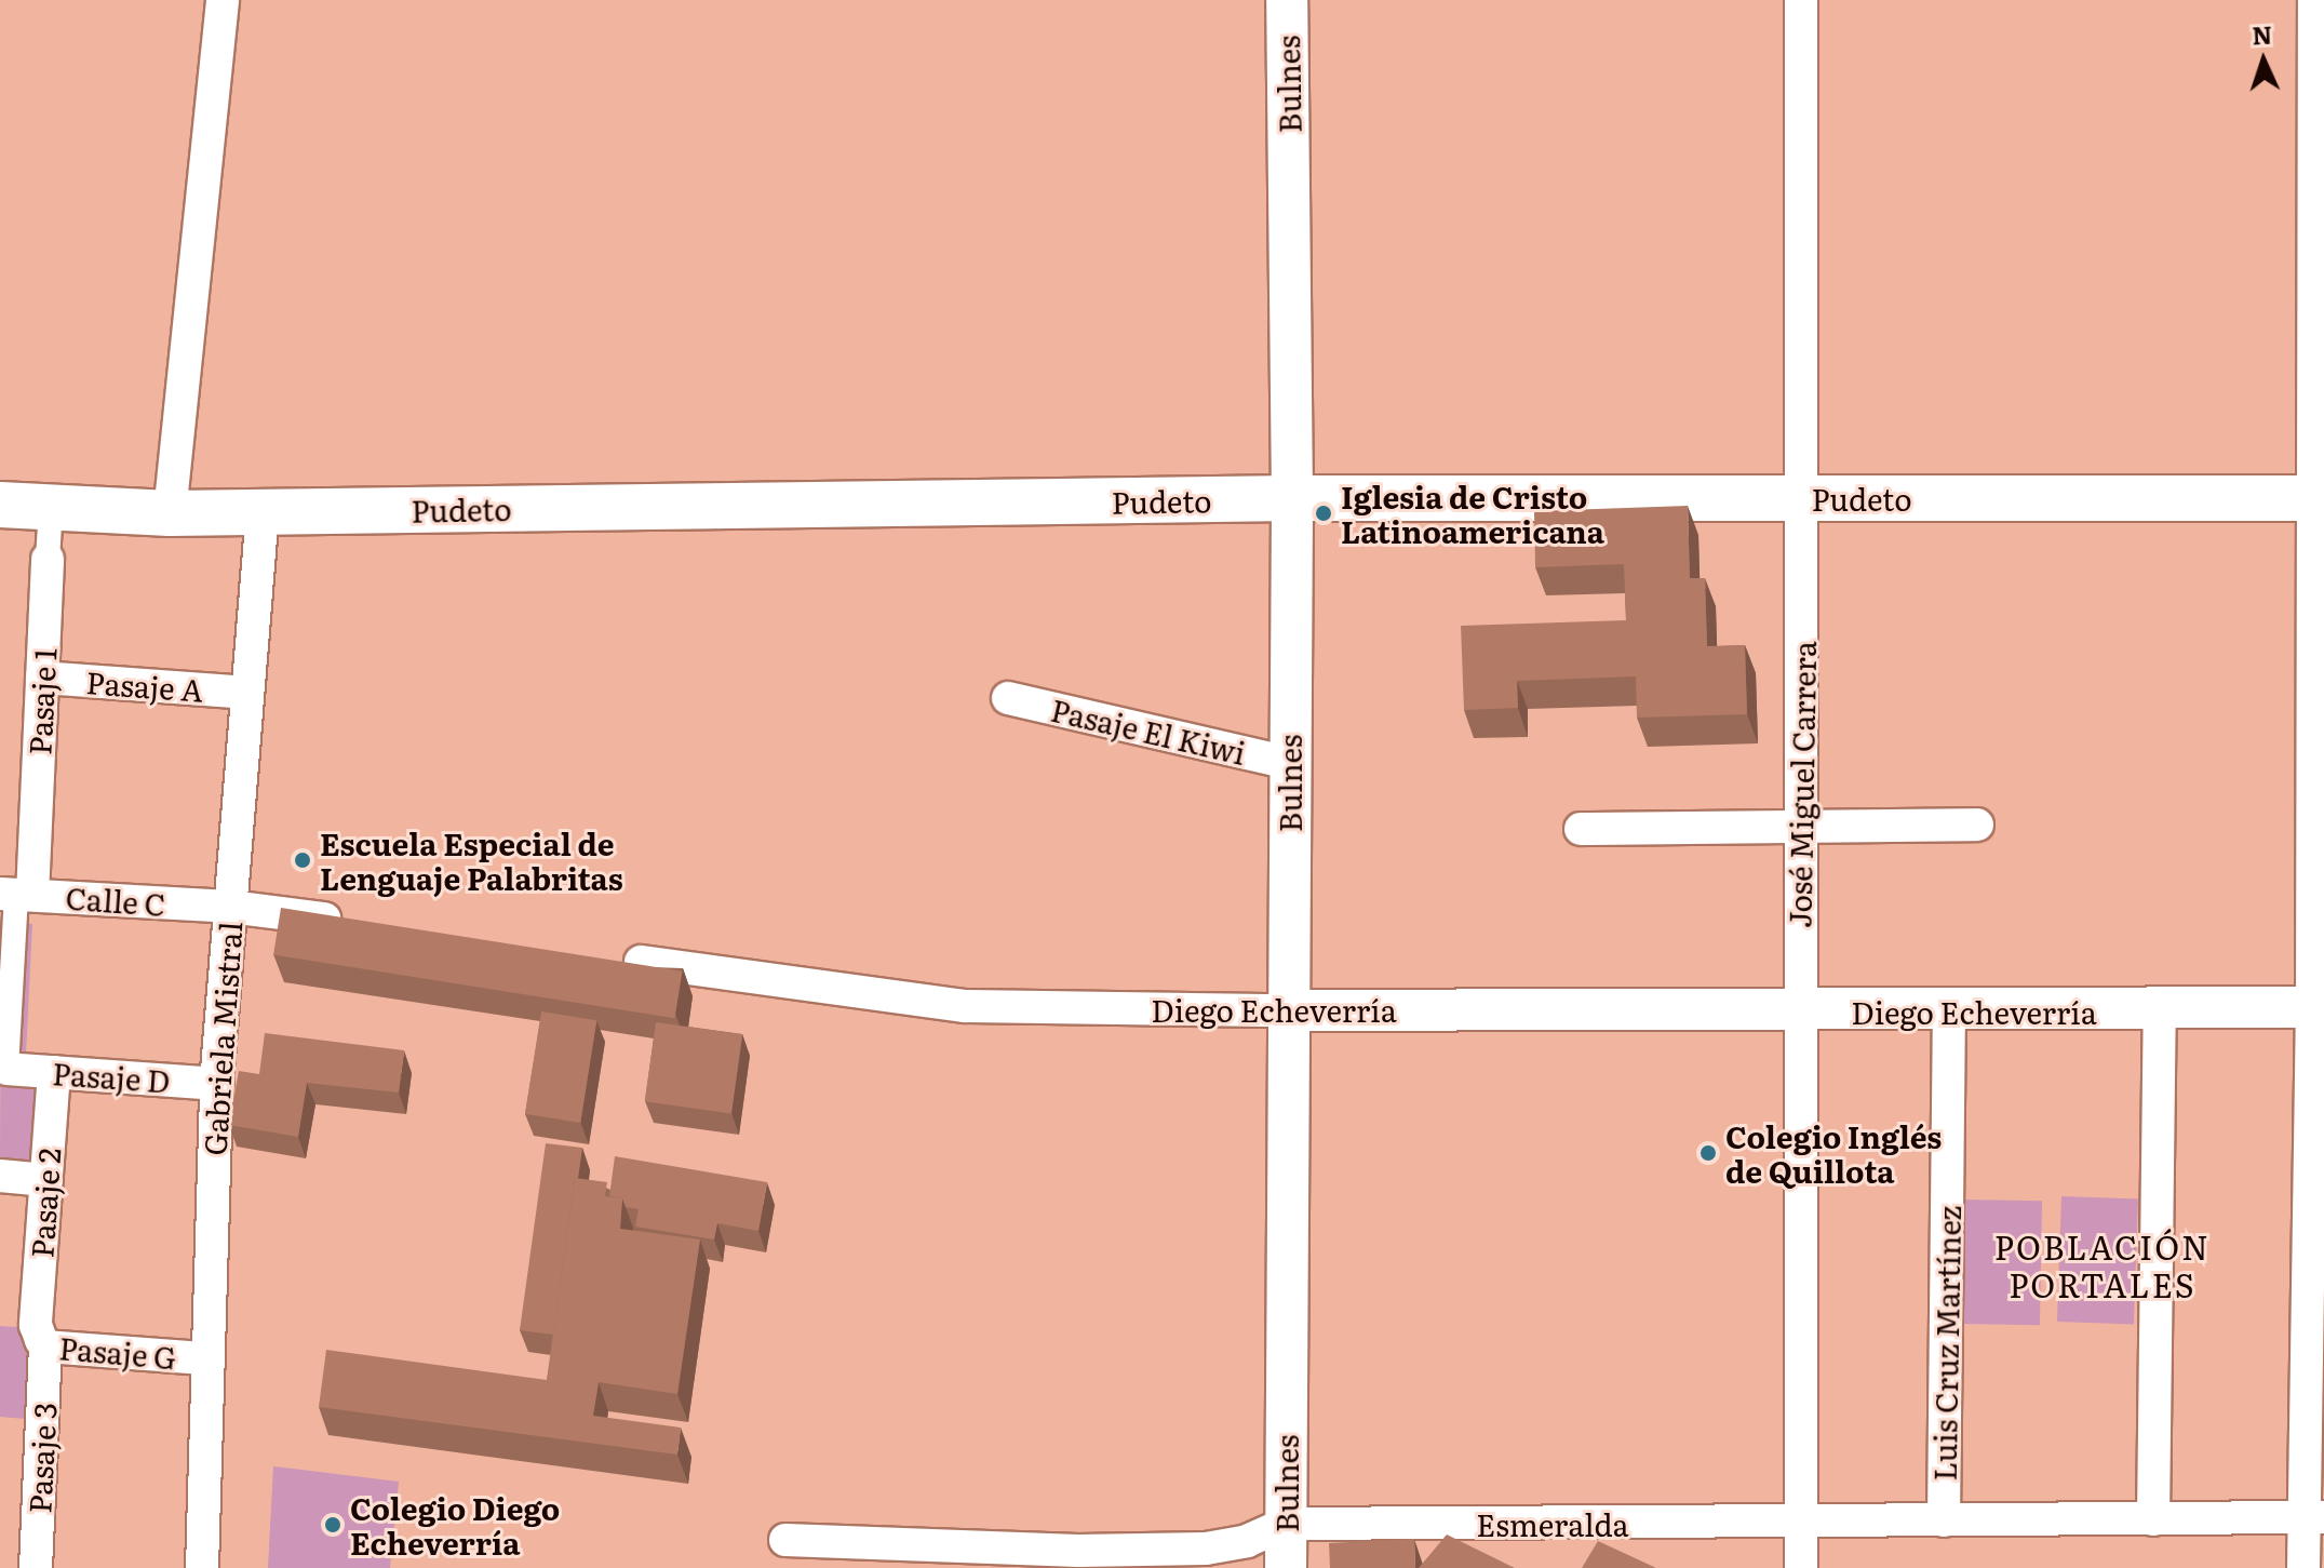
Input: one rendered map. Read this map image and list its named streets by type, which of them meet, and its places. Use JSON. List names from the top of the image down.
{
  "streets": {
    "main road": ["Pudeto"],
    "street": [
      "Bulnes",
      "Pasaje A",
      "Pasaje 1",
      "Pasaje El Kiwi",
      "José Miguel Carrera",
      "Calle C",
      "Diego Echeverría",
      "Gabriela Mistral",
      "Pasaje D",
      "Pasaje 2",
      "Luis Cruz Martínez",
      "Pasaje G",
      "Pasaje 3",
      "Esmeralda"
    ]
  },
  "crossings": [
    ["Bulnes", "Pudeto"],
    ["Bulnes", "Pasaje El Kiwi"],
    ["Bulnes", "Diego Echeverría"],
    ["Bulnes", "Esmeralda"],
    ["Pudeto", "Pasaje 1"],
    ["Pudeto", "José Miguel Carrera"],
    ["Pudeto", "Gabriela Mistral"],
    ["Pasaje A", "Pasaje 1"],
    ["Pasaje A", "Gabriela Mistral"],
    ["Pasaje 1", "Calle C"],
    ["Pasaje 1", "Pasaje D"],
    ["José Miguel Carrera", "Diego Echeverría"],
    ["José Miguel Carrera", "Esmeralda"],
    ["Calle C", "Gabriela Mistral"],
    ["Diego Echeverría", "Luis Cruz Martínez"],
    ["Gabriela Mistral", "Pasaje D"],
    ["Gabriela Mistral", "Pasaje G"],
    ["Pasaje D", "Pasaje 2"],
    ["Pasaje 2", "Pasaje G"],
    ["Pasaje 2", "Pasaje 3"],
    ["Luis Cruz Martínez", "Esmeralda"],
    ["Pasaje G", "Pasaje 3"]
  ],
  "districts": ["POBLACIÓN PORTALES"],
  "places": [
    "Iglesia de Cristo Latinoamericana",
    "Escuela Especial de Lenguaje Palabritas",
    "Colegio Inglés de Quillota",
    "Colegio Diego Echeverría"
  ],
  "north": "top"
}
